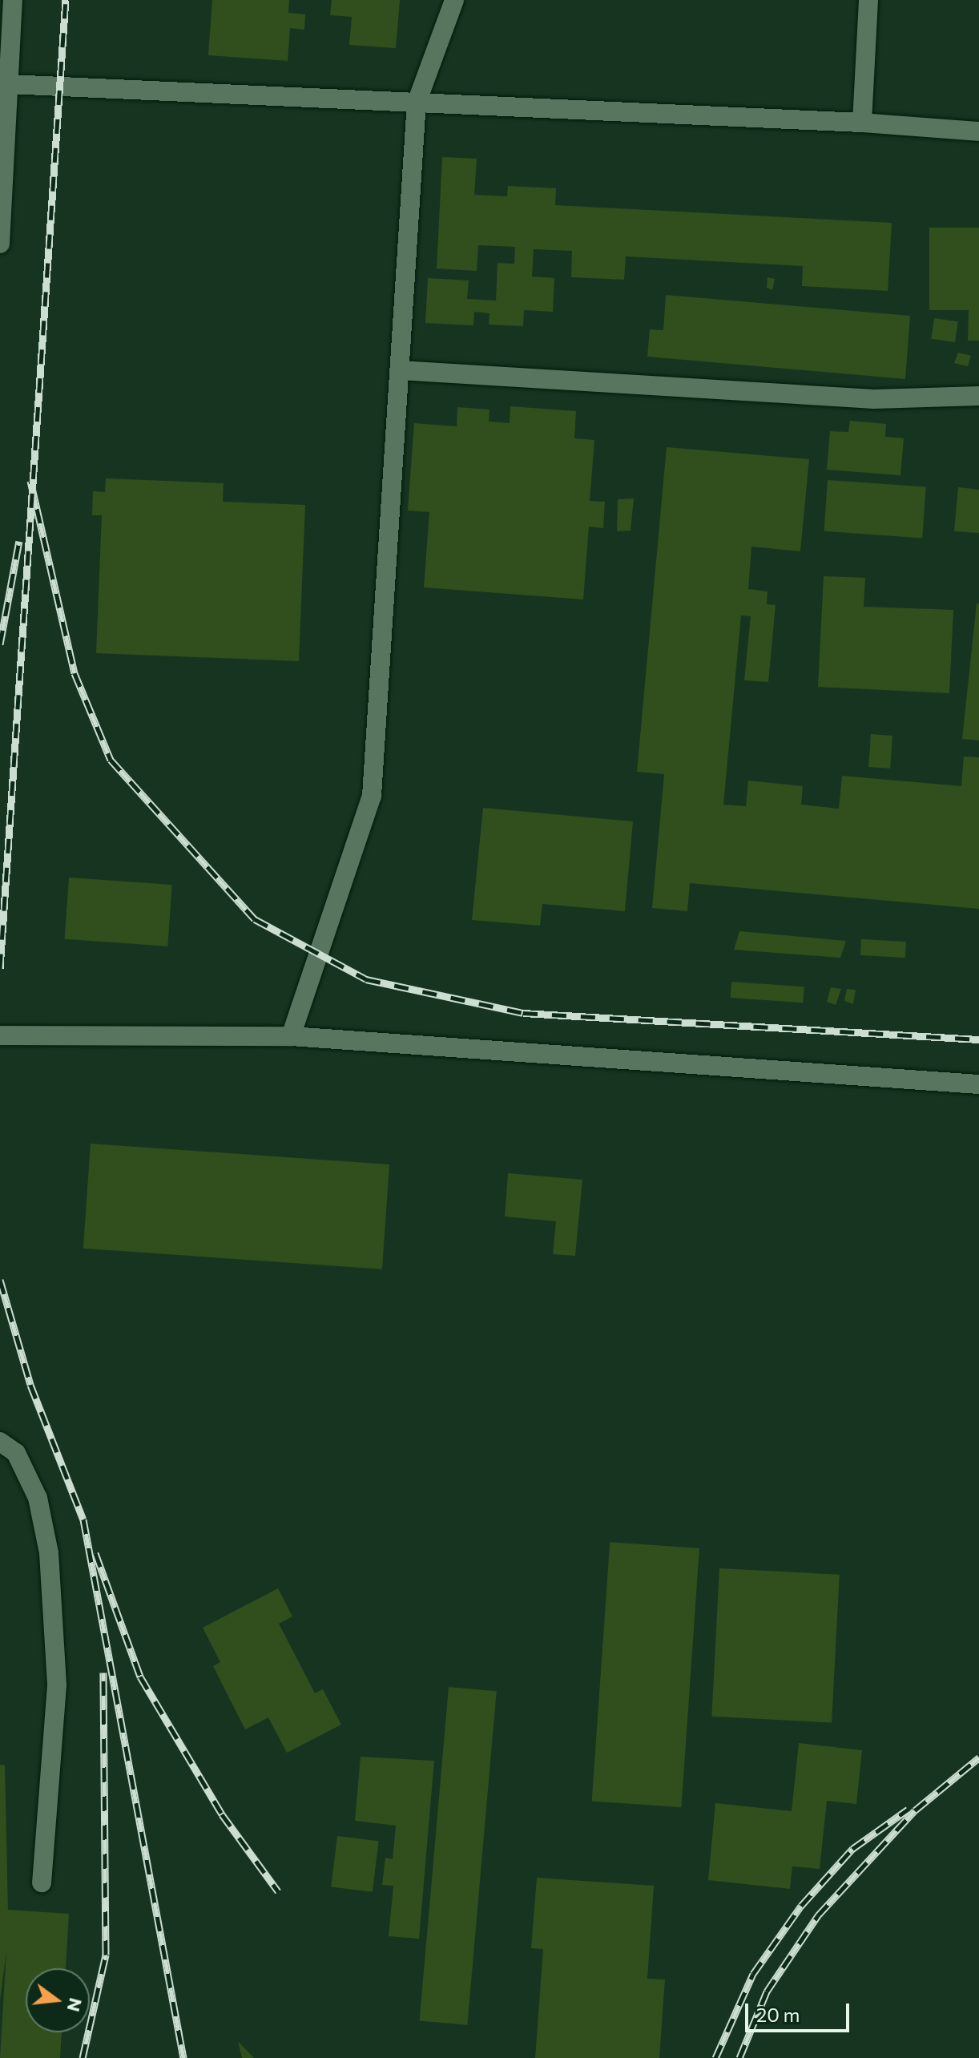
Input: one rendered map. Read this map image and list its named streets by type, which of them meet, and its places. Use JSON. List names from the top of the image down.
{
  "scale_bar": "20 m",
  "north": "right"
}
